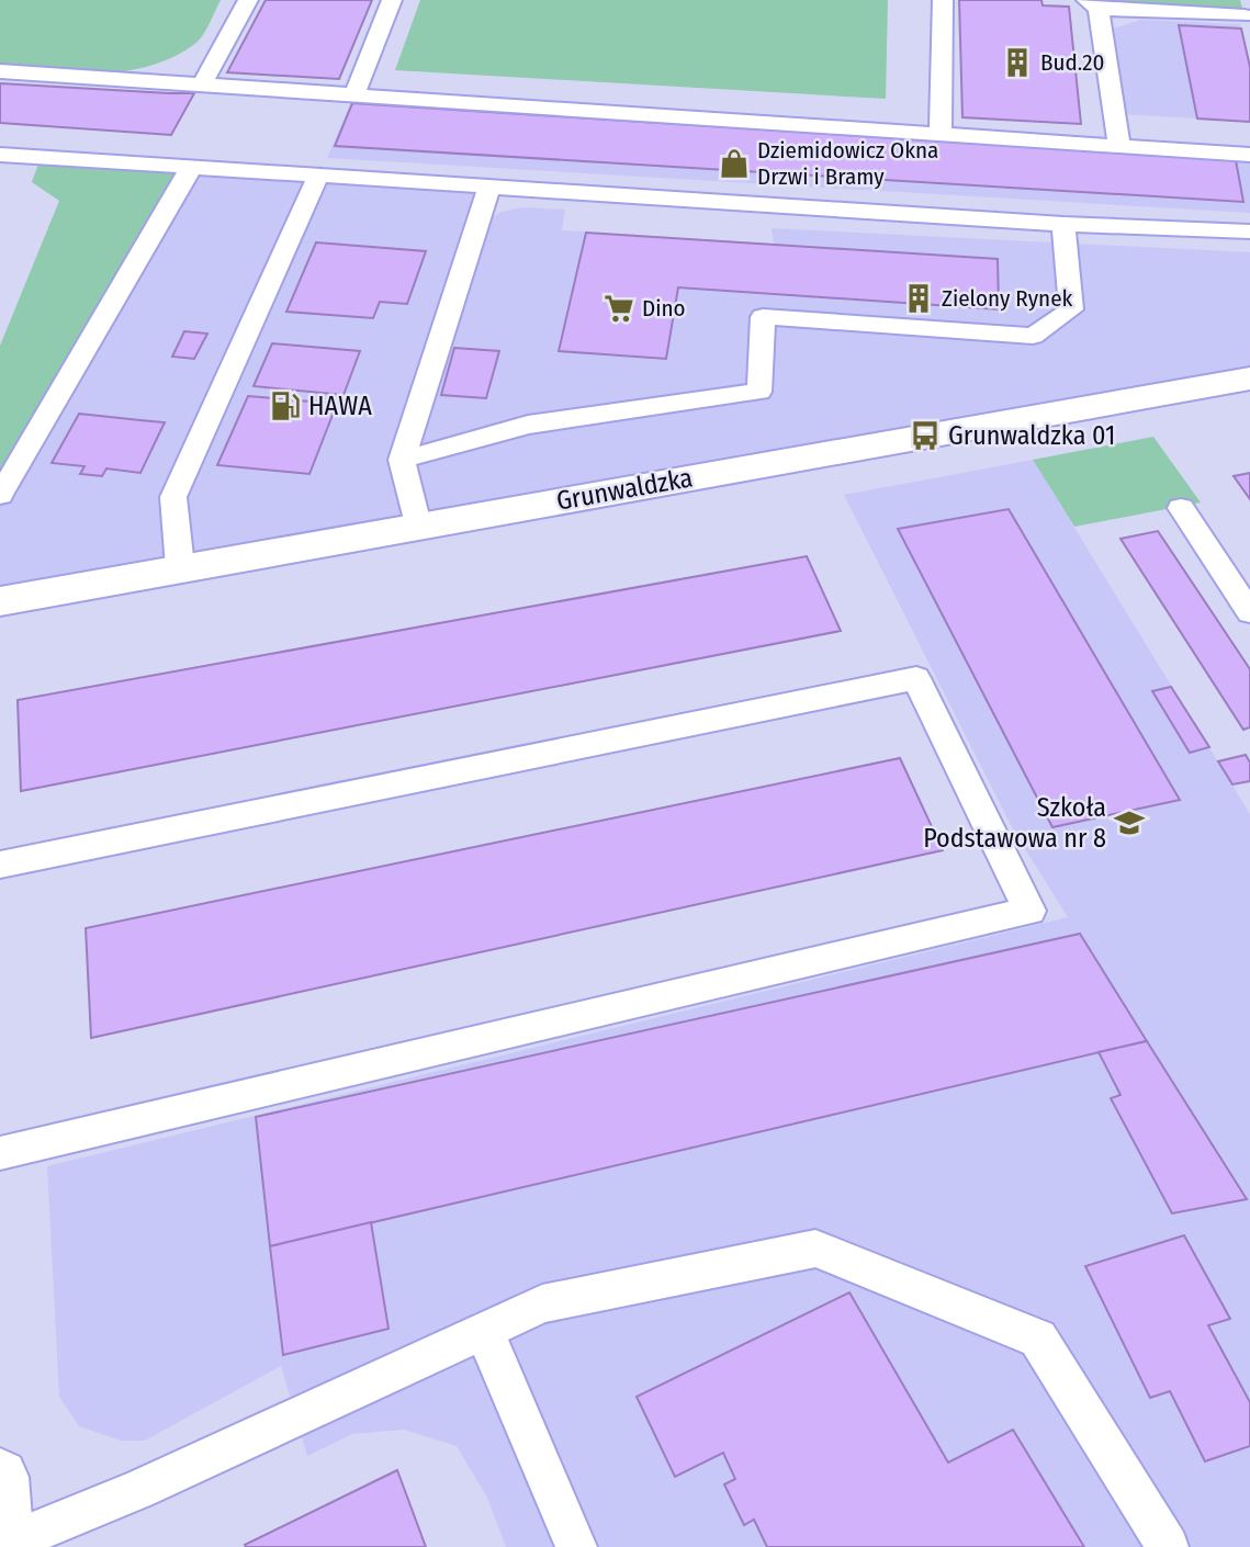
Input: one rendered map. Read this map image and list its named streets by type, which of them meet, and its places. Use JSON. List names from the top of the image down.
{
  "streets": {
    "street": ["Grunwaldzka"]
  },
  "places": {
    "building": ["Bud.20", "Zielony Rynek"],
    "shop": ["Dziemidowicz Okna Drzwi i Bramy"],
    "supermarket": ["Dino"],
    "fuel station": ["HAWA"],
    "bus stop": ["Grunwaldzka 01"],
    "school or university": ["Szkoła Podstawowa nr 8"]
  }
}
